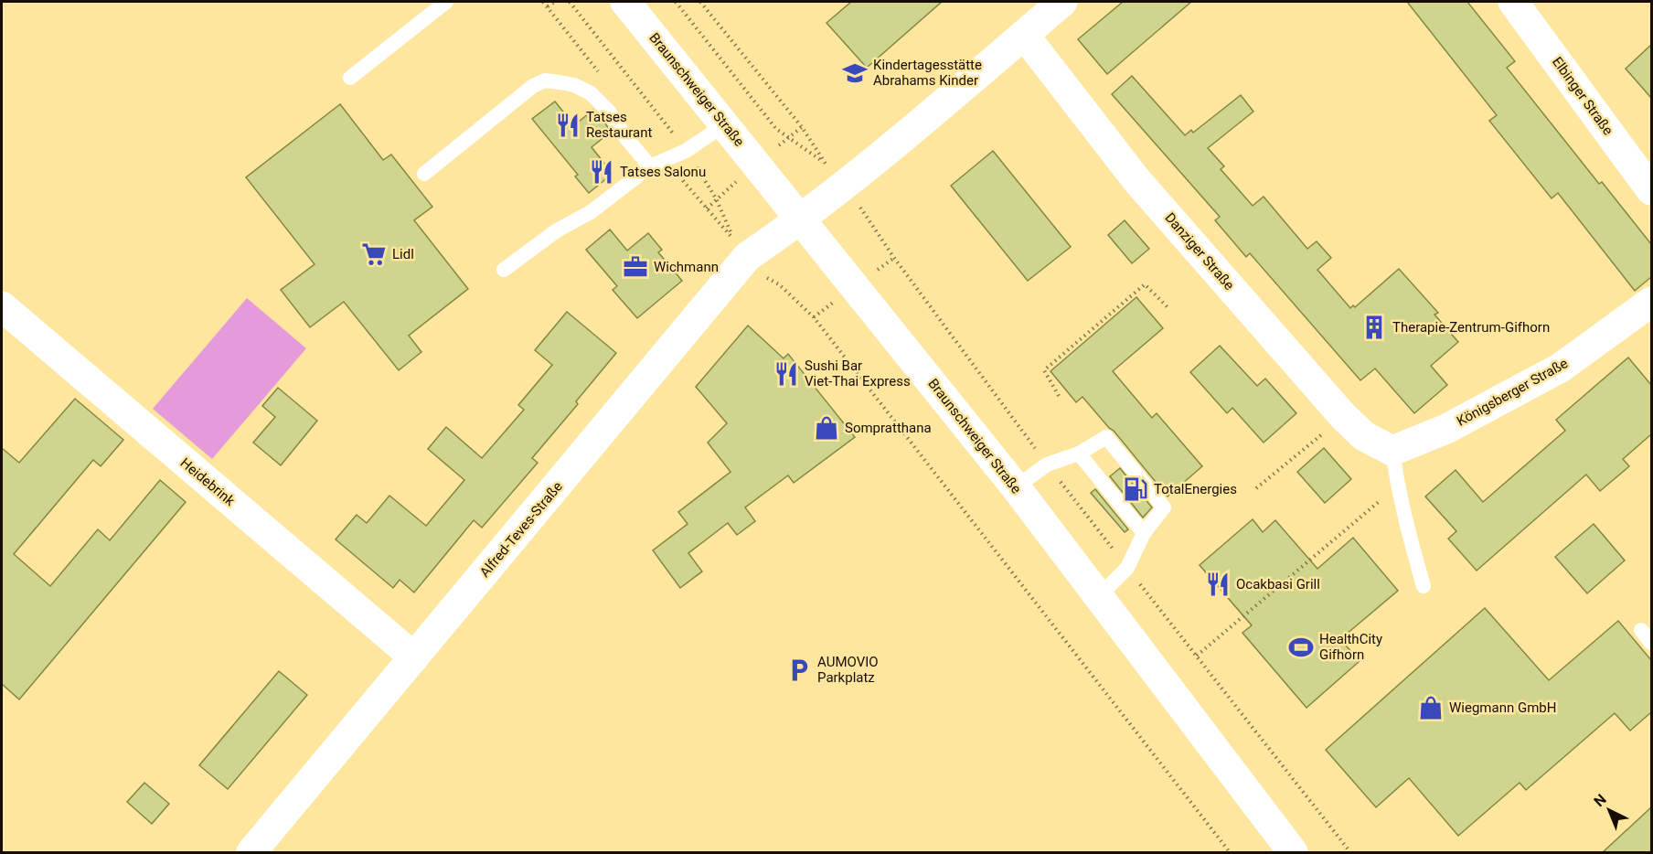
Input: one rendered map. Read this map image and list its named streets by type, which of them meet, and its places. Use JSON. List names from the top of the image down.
{
  "streets": {
    "street": [
      "Braunschweiger Straße",
      "Elbinger Straße",
      "Danziger Straße",
      "Königsberger Straße",
      "Heidebrink",
      "Alfred-Teves-Straße"
    ]
  },
  "crossings": [
    ["Braunschweiger Straße", "Alfred-Teves-Straße"],
    ["Danziger Straße", "Königsberger Straße"],
    ["Danziger Straße", "Alfred-Teves-Straße"],
    ["Heidebrink", "Alfred-Teves-Straße"]
  ],
  "places": {
    "school or university": ["Kindertagesstätte Abrahams Kinder"],
    "restaurant": [
      "Tatses Restaurant",
      "Tatses Salonu",
      "Sushi Bar Viet-Thai Express",
      "Ocakbasi Grill"
    ],
    "supermarket": ["Lidl"],
    "office": ["Wichmann"],
    "building": ["Therapie-Zentrum-Gifhorn"],
    "shop": ["Sompratthana", "Wiegmann GmbH"],
    "fuel station": ["TotalEnergies"],
    "sports": ["HealthCity Gifhorn"],
    "parking": ["AUMOVIO Parkplatz"]
  },
  "north": "top left"
}
